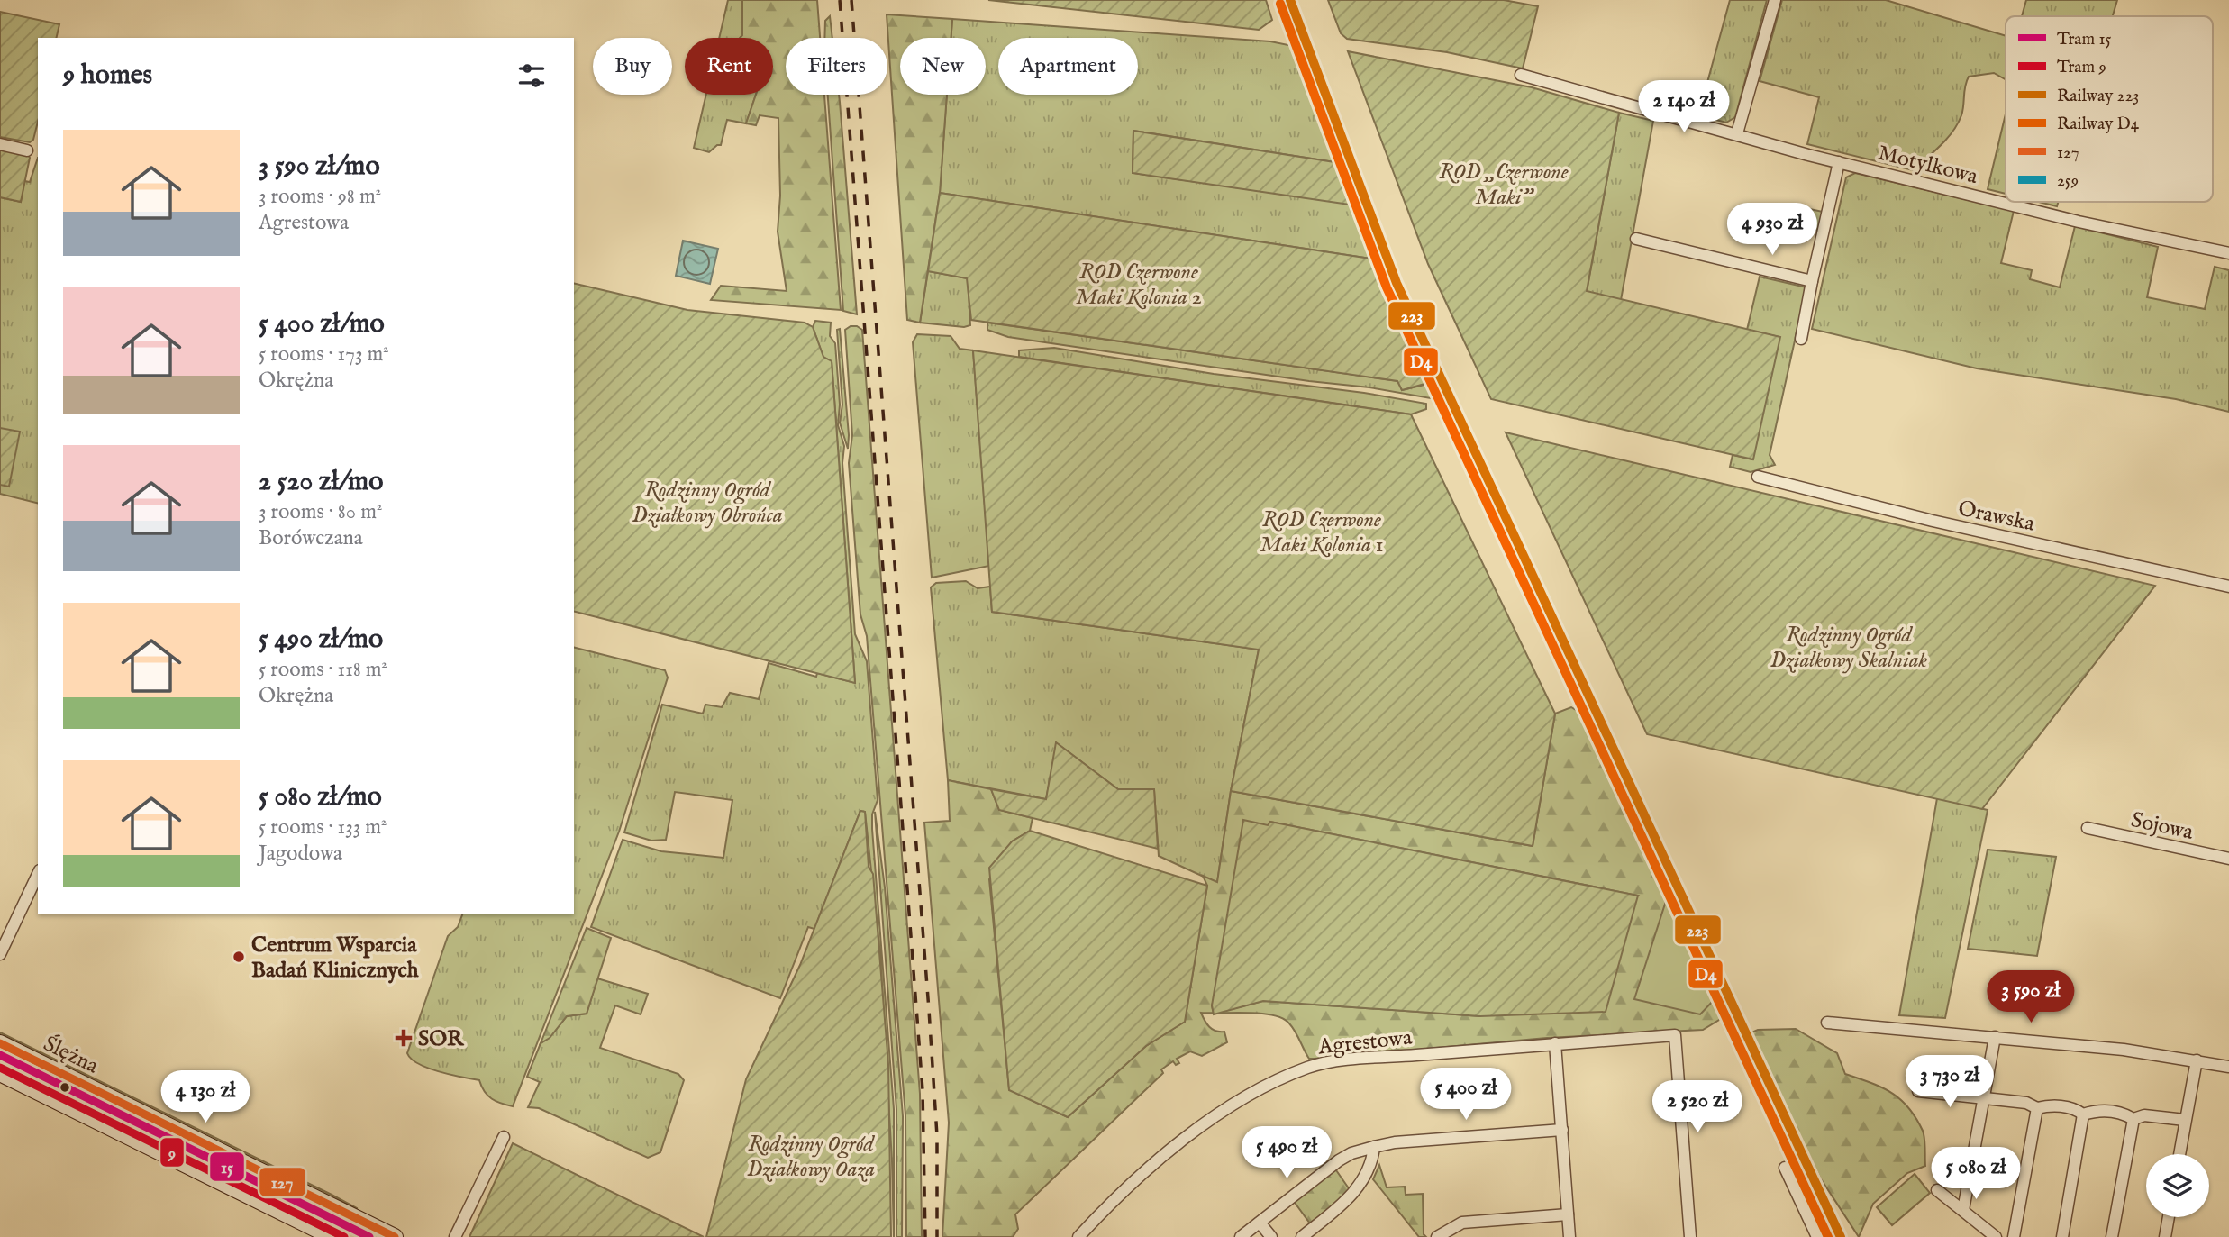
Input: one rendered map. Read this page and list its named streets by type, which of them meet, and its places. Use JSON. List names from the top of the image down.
{
  "streets": {
    "main road": ["Ślężna"],
    "street": [
      "Motylkowa",
      "Orawska",
      "Sojowa",
      "Agrestowa"
    ]
  },
  "parks": [
    "ROD „Czerwone Maki”",
    "ROD Czerwone Maki Kolonia 2",
    "Rodzinny Ogród Działkowy Obrońca",
    "ROD Czerwone Maki Kolonia 1",
    "Rodzinny Ogród Działkowy Skalniak",
    "Rodzinny Ogród Działkowy Oaza"
  ],
  "places": {
    "other": ["Centrum Wsparcia Badań Klinicznych"],
    "health": ["SOR"]
  },
  "lines": [
    "rail line 223",
    "rail line D4",
    "transit line 127",
    "tram line 15",
    "transit line 259",
    "tram line 9"
  ],
  "legend": [
    "Tram 15",
    "Tram 9",
    "Railway 223",
    "Railway D4",
    "127",
    "259"
  ],
  "page": {
    "chip": [
      "Buy",
      "Rent",
      "Filters",
      "New",
      "Apartment"
    ],
    "heading": "9 homes",
    "price": [
      "2 140 zł",
      "4 930 zł",
      "3 590 zł",
      "3 730 zł",
      "5 400 zł",
      "4 130 zł",
      "2 520 zł",
      "5 490 zł",
      "5 080 zł"
    ],
    "list": [
      {
        "name": "3 590 zł/mo",
        "note": "3 rooms · 98 m² · Agrestowa"
      },
      {
        "name": "5 400 zł/mo",
        "note": "5 rooms · 173 m² · Okrężna"
      },
      {
        "name": "2 520 zł/mo",
        "note": "3 rooms · 80 m² · Borówczana"
      },
      {
        "name": "5 490 zł/mo",
        "note": "5 rooms · 118 m² · Okrężna"
      },
      {
        "name": "5 080 zł/mo",
        "note": "5 rooms · 133 m² · Jagodowa"
      }
    ]
  }
}
